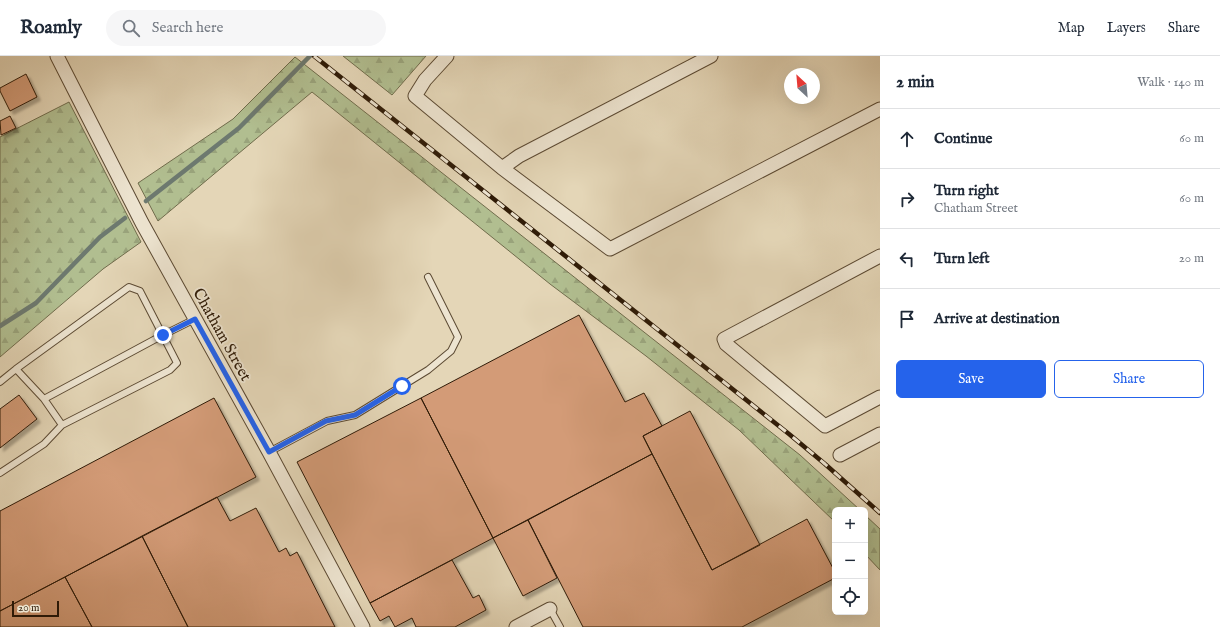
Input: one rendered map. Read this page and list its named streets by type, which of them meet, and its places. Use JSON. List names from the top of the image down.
{
  "streets": {
    "street": ["Chatham Street"]
  },
  "scale_bar": "20 m",
  "north": "top left",
  "page": {
    "header": "Roamly",
    "search": "Search here",
    "nav": ["Map", "Layers", "Share"],
    "heading": ["2 min", "Walk · 140 m"],
    "list": [
      ["Continue", "60 m"],
      ["Turn right", "Chatham Street", "60 m"],
      ["Turn left", "20 m"],
      "Arrive at destination"
    ],
    "buttons": ["Save", "Share"],
    "map_buttons": ["+", "−"],
    "scale": "20 m"
  }
}
